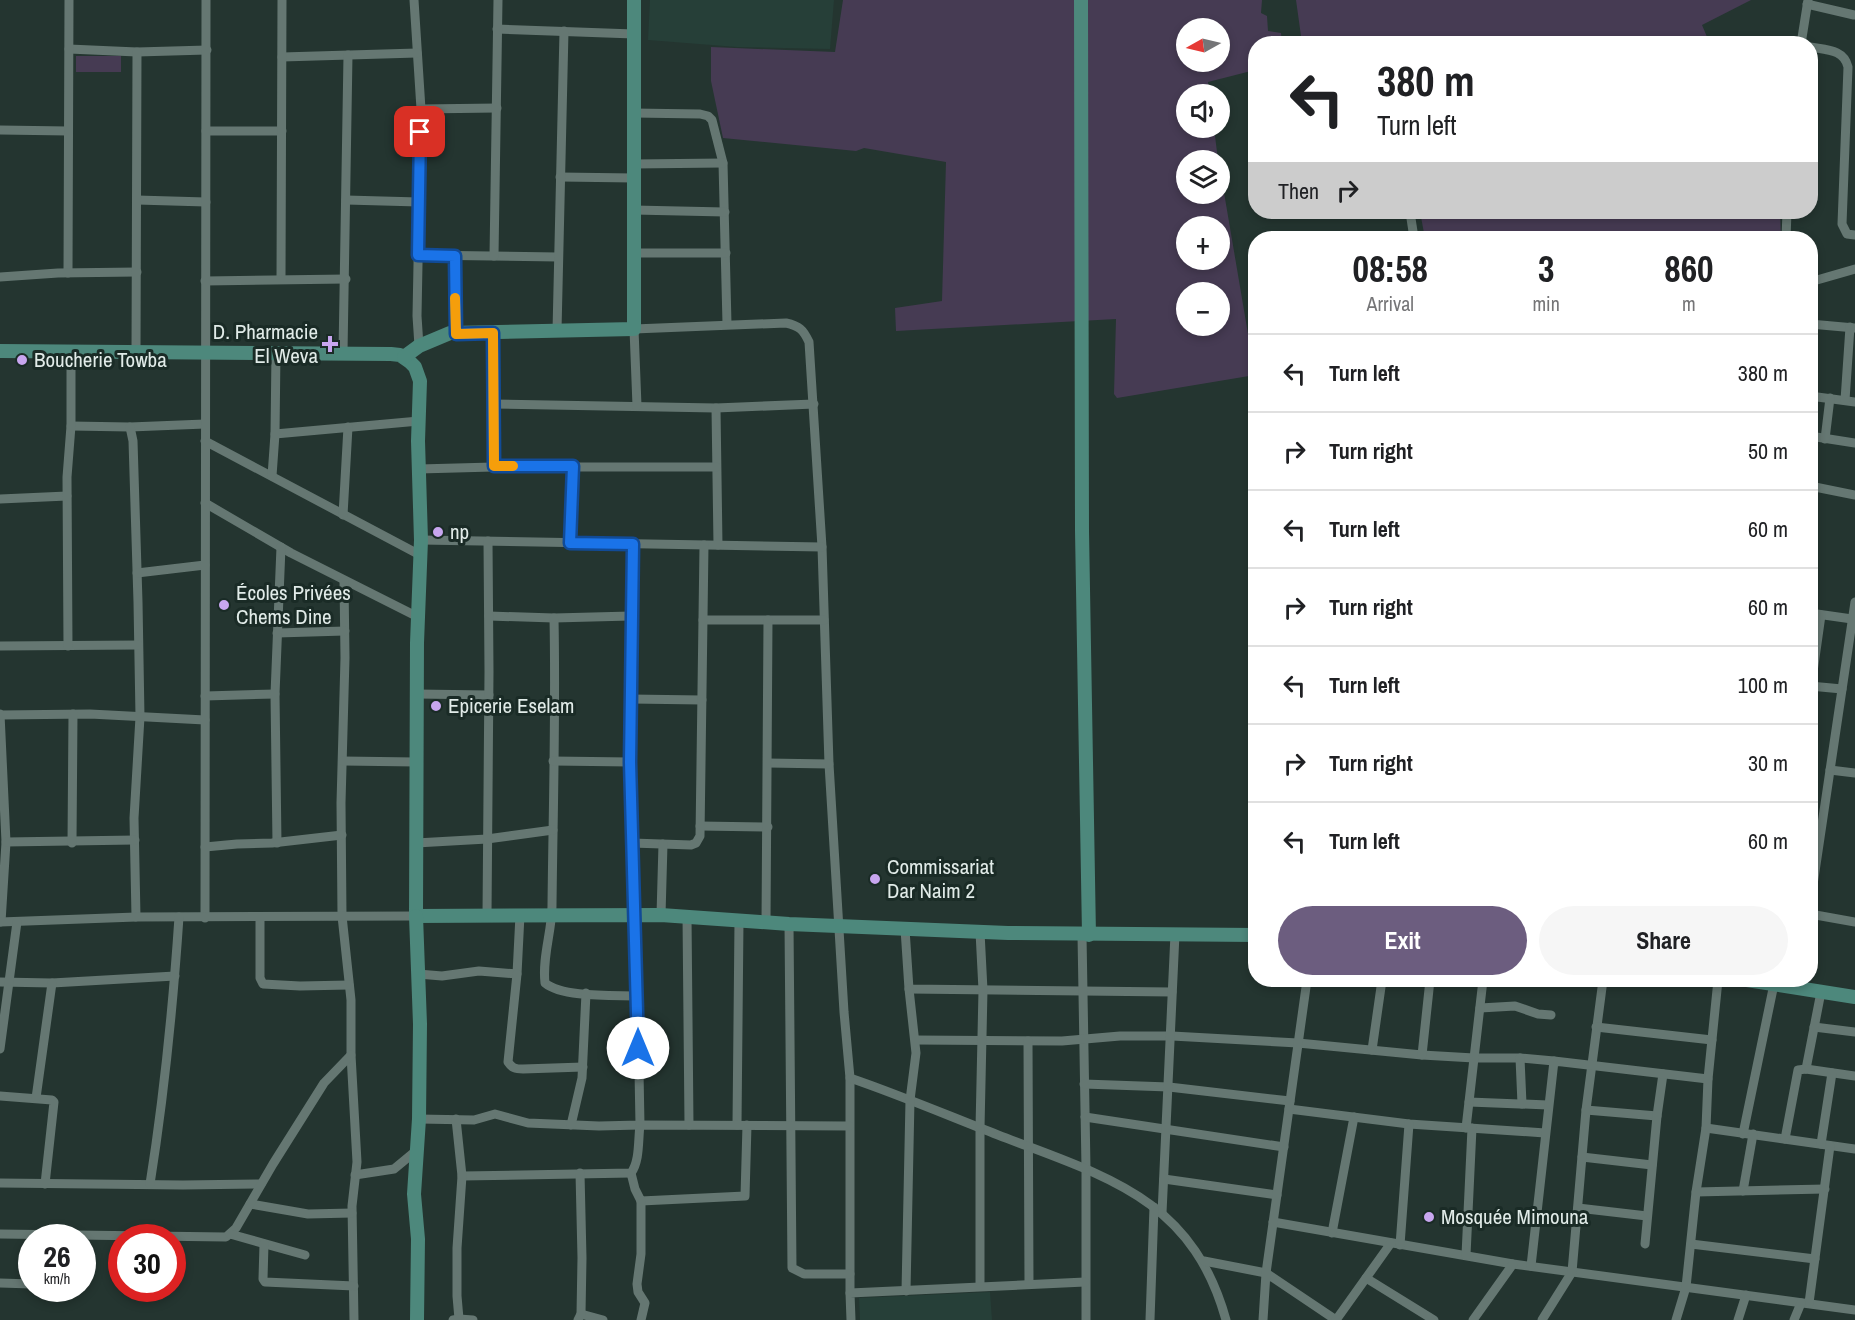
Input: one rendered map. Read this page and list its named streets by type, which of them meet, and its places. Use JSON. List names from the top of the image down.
{
  "places": {
    "health": ["D. Pharmacie El Weva"],
    "other": [
      "Boucherie Towba",
      "np",
      "Écoles Privées Chems Dine",
      "Epicerie Eselam",
      "Commissariat Dar Naim 2",
      "Mosquée Mimouna"
    ]
  },
  "north": "left",
  "page": {
    "map_buttons": ["+", "−"],
    "turn": ["380 m", "Turn left"],
    "then": "Then",
    "eta": [
      "08:58",
      "Arrival",
      "3",
      "min",
      "860",
      "m"
    ],
    "list": [
      {
        "name": "Turn left",
        "value": "380 m"
      },
      {
        "name": "Turn right",
        "value": "50 m"
      },
      {
        "name": "Turn left",
        "value": "60 m"
      },
      {
        "name": "Turn right",
        "value": "60 m"
      },
      {
        "name": "Turn left",
        "value": "100 m"
      },
      {
        "name": "Turn right",
        "value": "30 m"
      },
      {
        "name": "Turn left",
        "value": "60 m"
      }
    ],
    "buttons": ["Exit", "Share"],
    "speed": "26 km/h",
    "limit": "30"
  }
}
